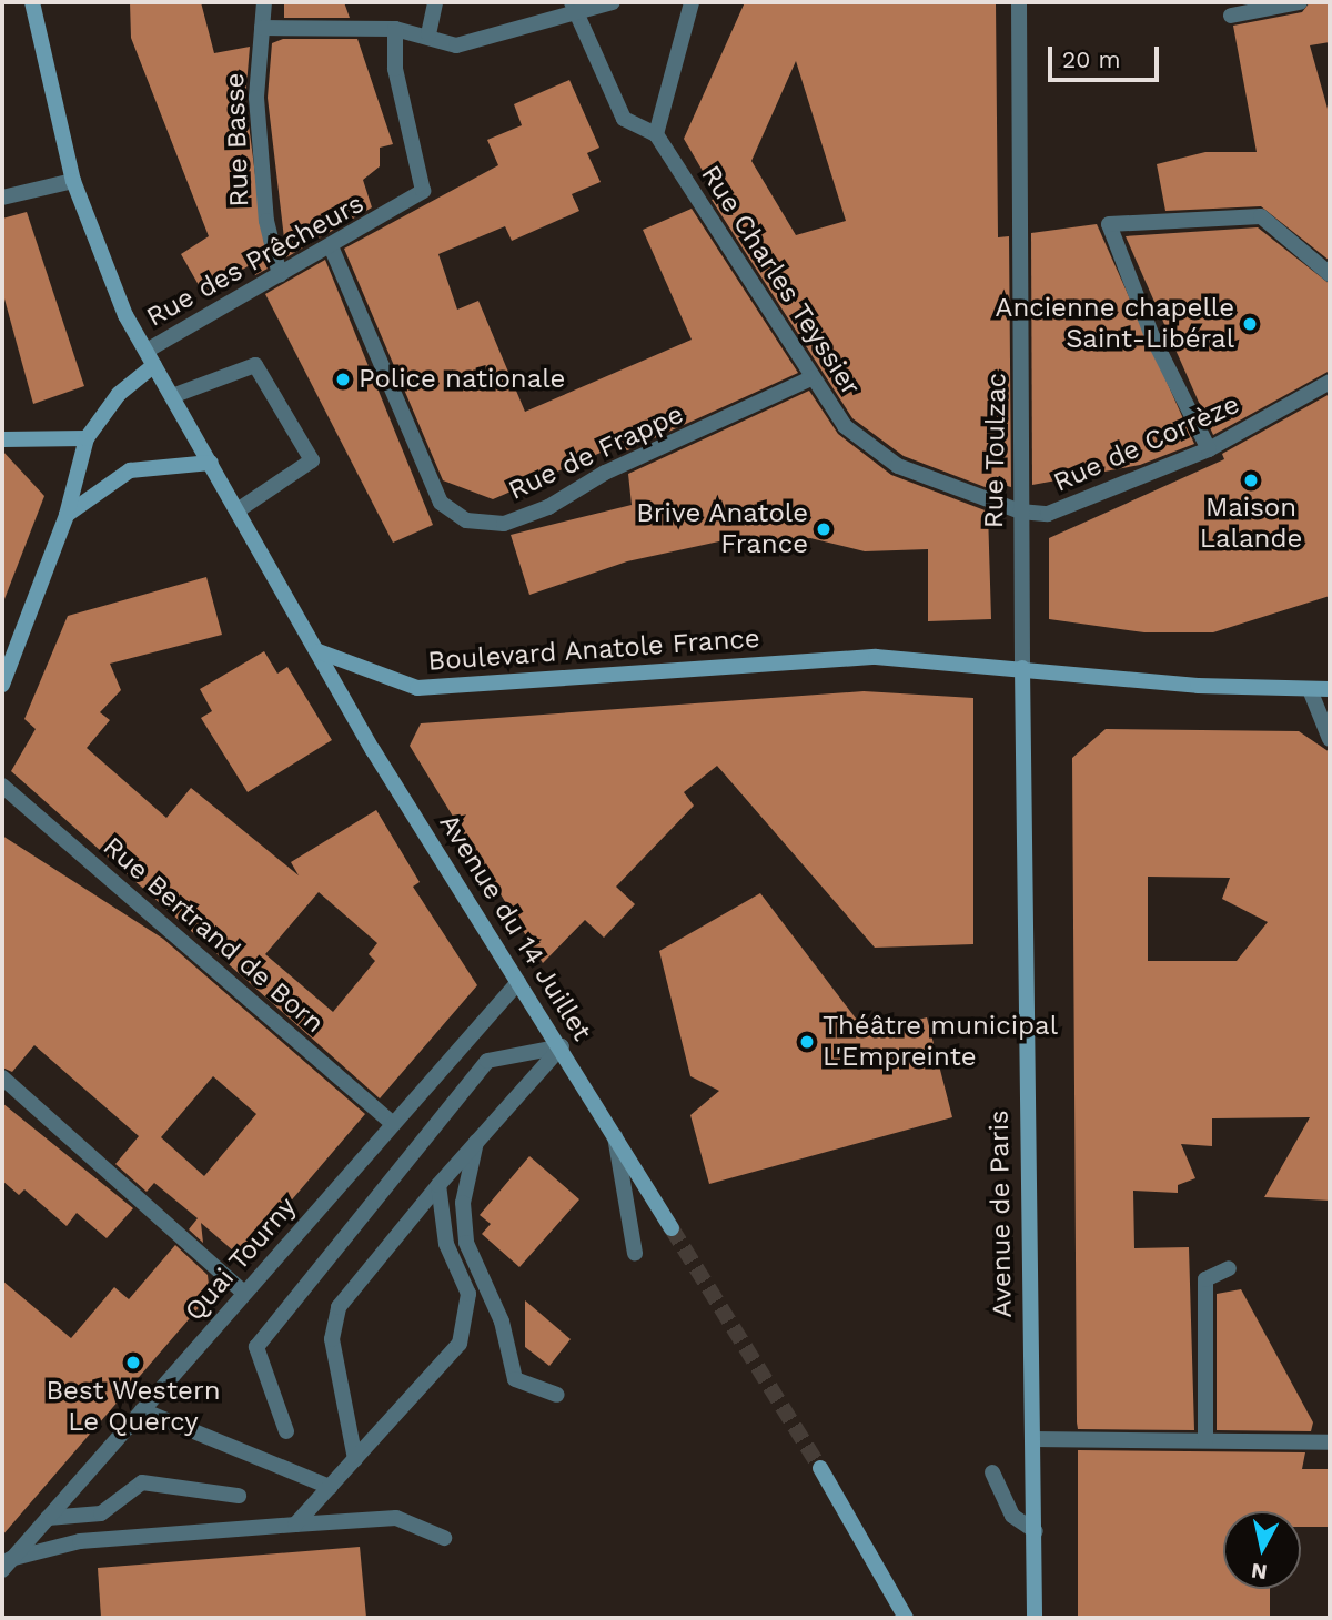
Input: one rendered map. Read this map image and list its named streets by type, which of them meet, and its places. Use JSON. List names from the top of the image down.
{
  "streets": {
    "main road": ["Boulevard Anatole France", "Avenue du 14 Juillet", "Avenue de Paris"],
    "street": [
      "Rue Basse",
      "Rue des Prêcheurs",
      "Rue Charles Teyssier",
      "Rue de Corrèze",
      "Rue Toulzac",
      "Rue de Frappe",
      "Rue Bertrand de Born",
      "Quai Tourny"
    ]
  },
  "crossings": [
    ["Rue Basse", "Rue des Prêcheurs"],
    ["Rue des Prêcheurs", "Rue de Frappe"],
    ["Rue Charles Teyssier", "Rue de Corrèze"],
    ["Rue Charles Teyssier", "Rue Toulzac"],
    ["Rue Charles Teyssier", "Rue de Frappe"],
    ["Rue de Corrèze", "Rue Toulzac"],
    ["Rue Toulzac", "Boulevard Anatole France"],
    ["Rue Toulzac", "Avenue de Paris"],
    ["Boulevard Anatole France", "Avenue du 14 Juillet"],
    ["Boulevard Anatole France", "Avenue de Paris"],
    ["Avenue du 14 Juillet", "Quai Tourny"],
    ["Rue Bertrand de Born", "Quai Tourny"]
  ],
  "places": [
    "Ancienne chapelle Saint-Libéral",
    "Police nationale",
    "Maison Lalande",
    "Brive Anatole France",
    "Théâtre municipal L'Empreinte",
    "Best Western Le Quercy"
  ],
  "scale_bar": "20 m",
  "north": "bottom"
}
